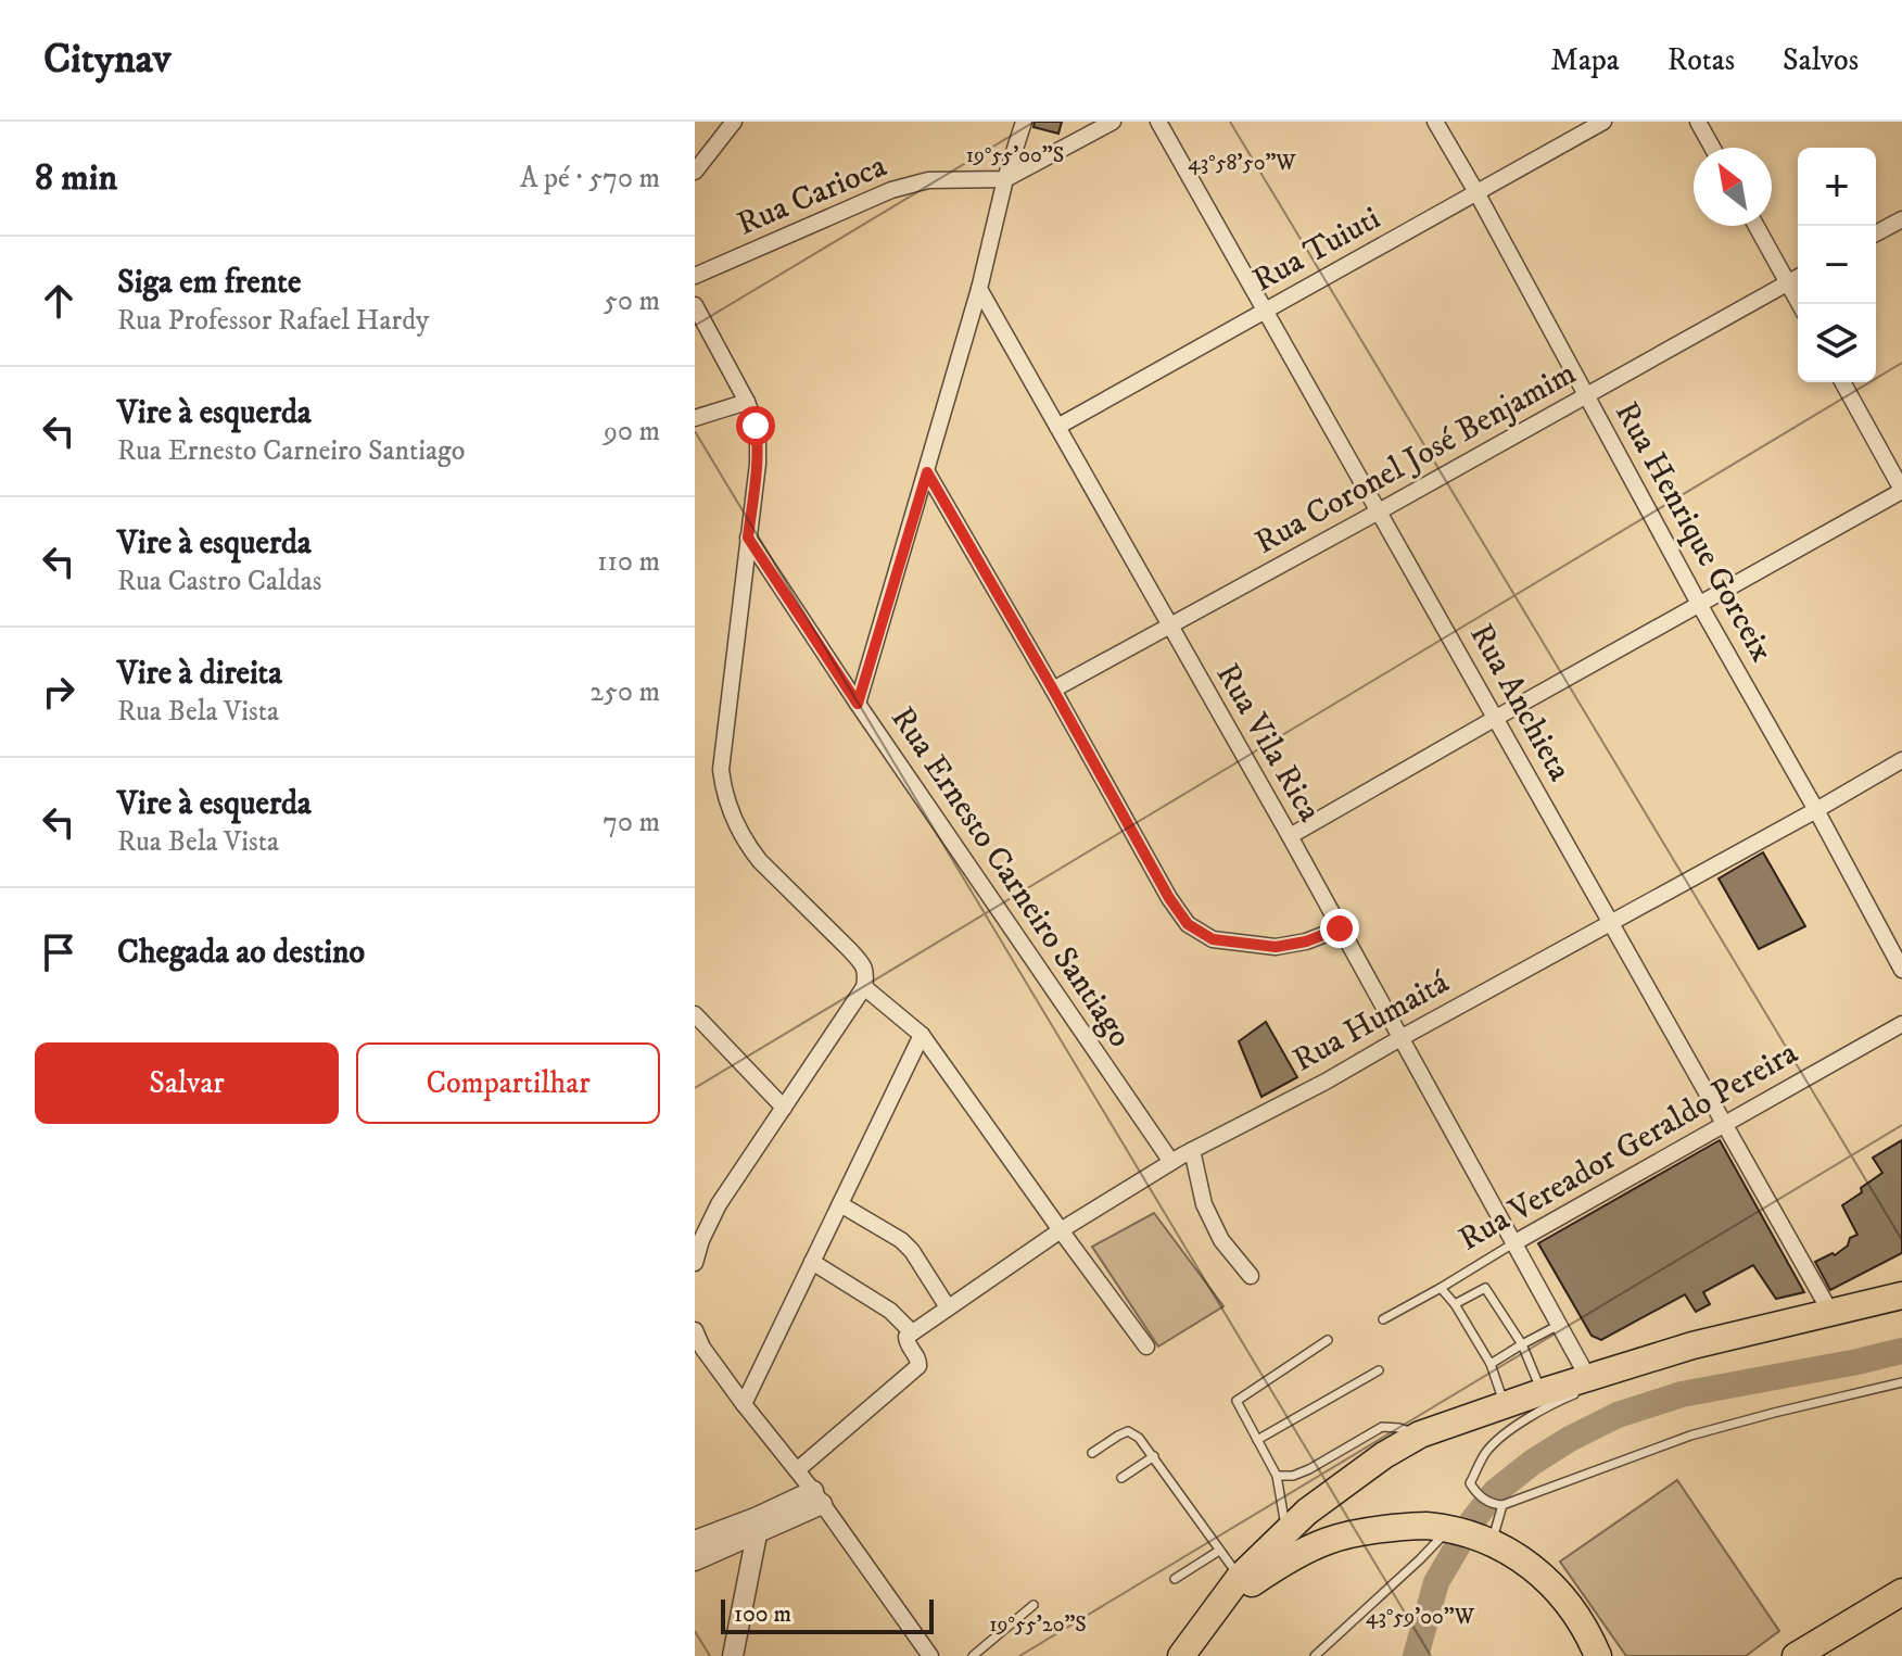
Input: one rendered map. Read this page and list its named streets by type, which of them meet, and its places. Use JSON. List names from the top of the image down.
{
  "streets": {
    "street": [
      "Rua Carioca",
      "Rua Tuiuti",
      "Rua Coronel José Benjamim",
      "Rua Henrique Gorceix",
      "Rua Anchieta",
      "Rua Vila Rica",
      "Rua Ernesto Carneiro Santiago",
      "Rua Humaitá",
      "Rua Vereador Geraldo Pereira"
    ]
  },
  "crossings": [
    ["Rua Tuiuti", "Rua Henrique Gorceix"],
    ["Rua Tuiuti", "Rua Anchieta"],
    ["Rua Tuiuti", "Rua Vila Rica"],
    ["Rua Coronel José Benjamim", "Rua Henrique Gorceix"],
    ["Rua Coronel José Benjamim", "Rua Anchieta"],
    ["Rua Coronel José Benjamim", "Rua Vila Rica"],
    ["Rua Henrique Gorceix", "Rua Humaitá"],
    ["Rua Anchieta", "Rua Humaitá"],
    ["Rua Anchieta", "Rua Vereador Geraldo Pereira"],
    ["Rua Vila Rica", "Rua Humaitá"],
    ["Rua Vila Rica", "Rua Vereador Geraldo Pereira"],
    ["Rua Ernesto Carneiro Santiago", "Rua Humaitá"]
  ],
  "scale_bar": "100 m",
  "north": "top left",
  "page": {
    "header": "Citynav",
    "nav": ["Mapa", "Rotas", "Salvos"],
    "heading": ["8 min", "A pé · 570 m"],
    "map_buttons": ["+", "−"],
    "list": [
      ["Siga em frente", "Rua Professor Rafael Hardy", "50 m"],
      ["Vire à esquerda", "Rua Ernesto Carneiro Santiago", "90 m"],
      ["Vire à esquerda", "Rua Castro Caldas", "110 m"],
      ["Vire à direita", "Rua Bela Vista", "250 m"],
      ["Vire à esquerda", "Rua Bela Vista", "70 m"],
      "Chegada ao destino"
    ],
    "buttons": ["Salvar", "Compartilhar"],
    "scale": "100 m"
  },
  "coordinates": [
    "19°55'00\"S",
    "43°58'50\"W",
    "43°59'00\"W",
    "19°55'20\"S"
  ]
}
